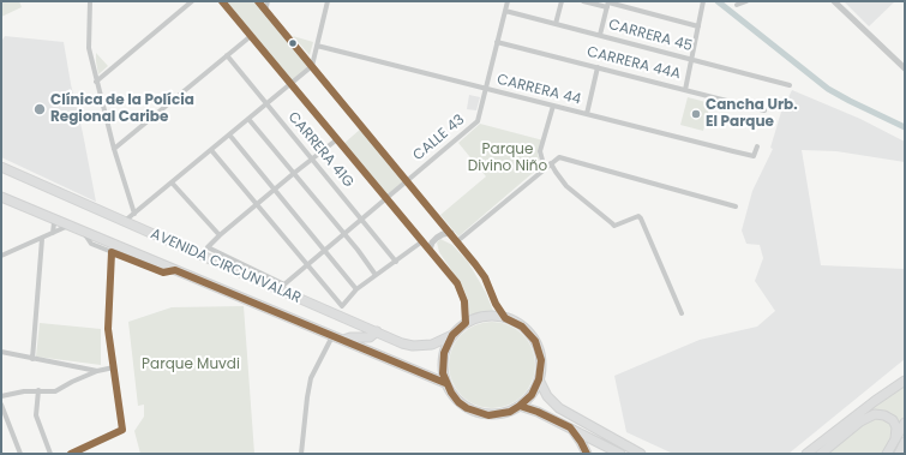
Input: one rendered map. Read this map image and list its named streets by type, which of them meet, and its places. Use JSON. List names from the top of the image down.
{
  "streets": {
    "highway": ["AVENIDA CIRCUNVALAR"],
    "street": [
      "CARRERA 45",
      "CARRERA 44A",
      "CARRERA 44",
      "CALLE 43",
      "CARRERA 41G"
    ]
  },
  "crossings": [
    ["CARRERA 45", "CALLE 43"],
    ["CARRERA 44A", "CALLE 43"],
    ["CARRERA 44", "CALLE 43"],
    ["CALLE 43", "CARRERA 41G"],
    ["CALLE 43", "AVENIDA CIRCUNVALAR"]
  ],
  "parks": ["Parque Divino Niño", "Parque Muvdi"],
  "places": ["Clínica de la Polícia Regional Caribe", "Cancha Urb. El Parque"]
}
